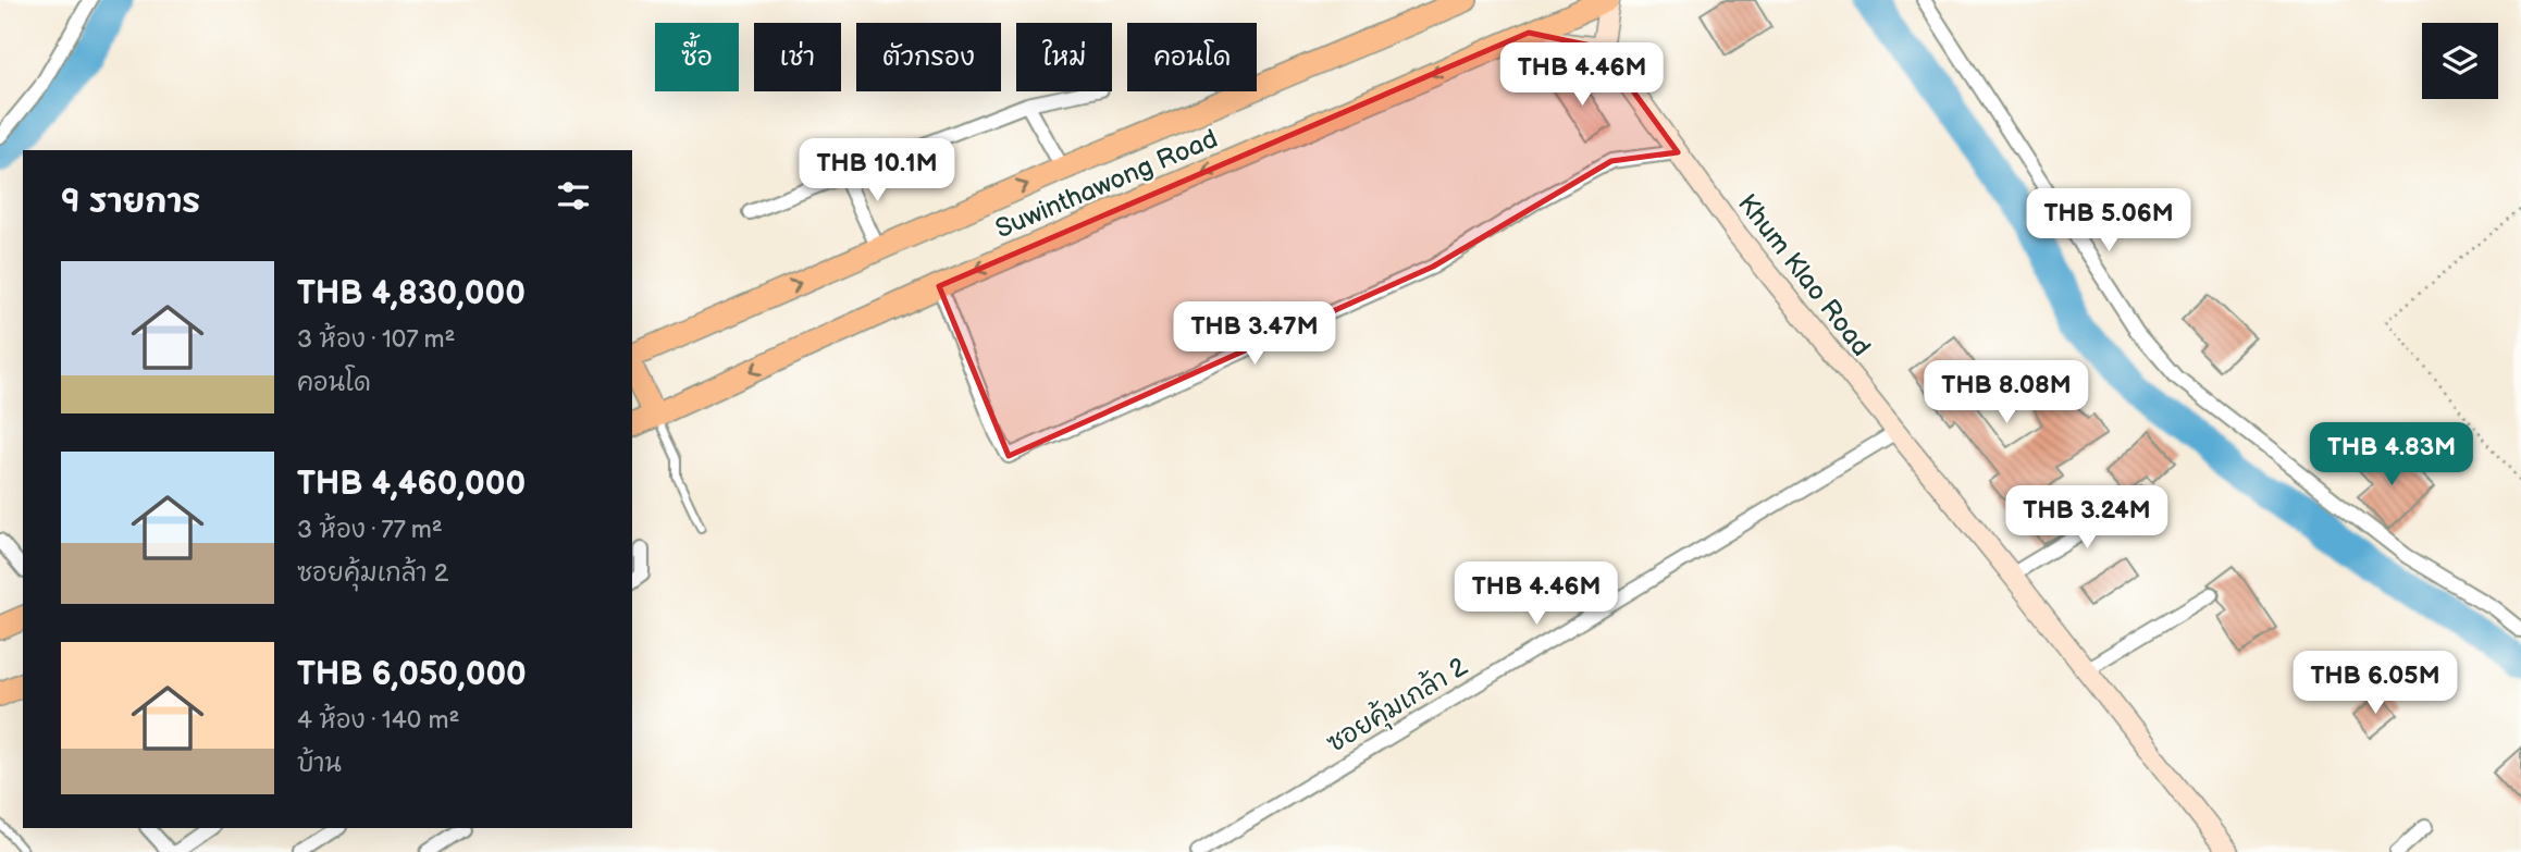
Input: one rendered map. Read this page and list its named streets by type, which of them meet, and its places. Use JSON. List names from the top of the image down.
{
  "streets": {
    "highway": ["Suwinthawong Road"],
    "main road": ["Khum Klao Road"],
    "street": ["ซอยคุ้มเกล้า 2"]
  },
  "crossings": [
    ["Khum Klao Road", "ซอยคุ้มเกล้า 2"]
  ],
  "page": {
    "chip": [
      "ซื้อ",
      "เช่า",
      "ตัวกรอง",
      "ใหม่",
      "คอนโด"
    ],
    "price": [
      "THB 4.46M",
      "THB 10.1M",
      "THB 5.06M",
      "THB 3.47M",
      "THB 8.08M",
      "THB 4.83M",
      "THB 3.24M",
      "THB 4.46M",
      "THB 6.05M"
    ],
    "heading": "9 รายการ",
    "list": [
      {
        "name": "THB 4,830,000",
        "note": "3 ห้อง · 107 m² · คอนโด"
      },
      {
        "name": "THB 4,460,000",
        "note": "3 ห้อง · 77 m² · ซอยคุ้มเกล้า 2"
      },
      {
        "name": "THB 6,050,000",
        "note": "4 ห้อง · 140 m² · บ้าน"
      }
    ]
  }
}
